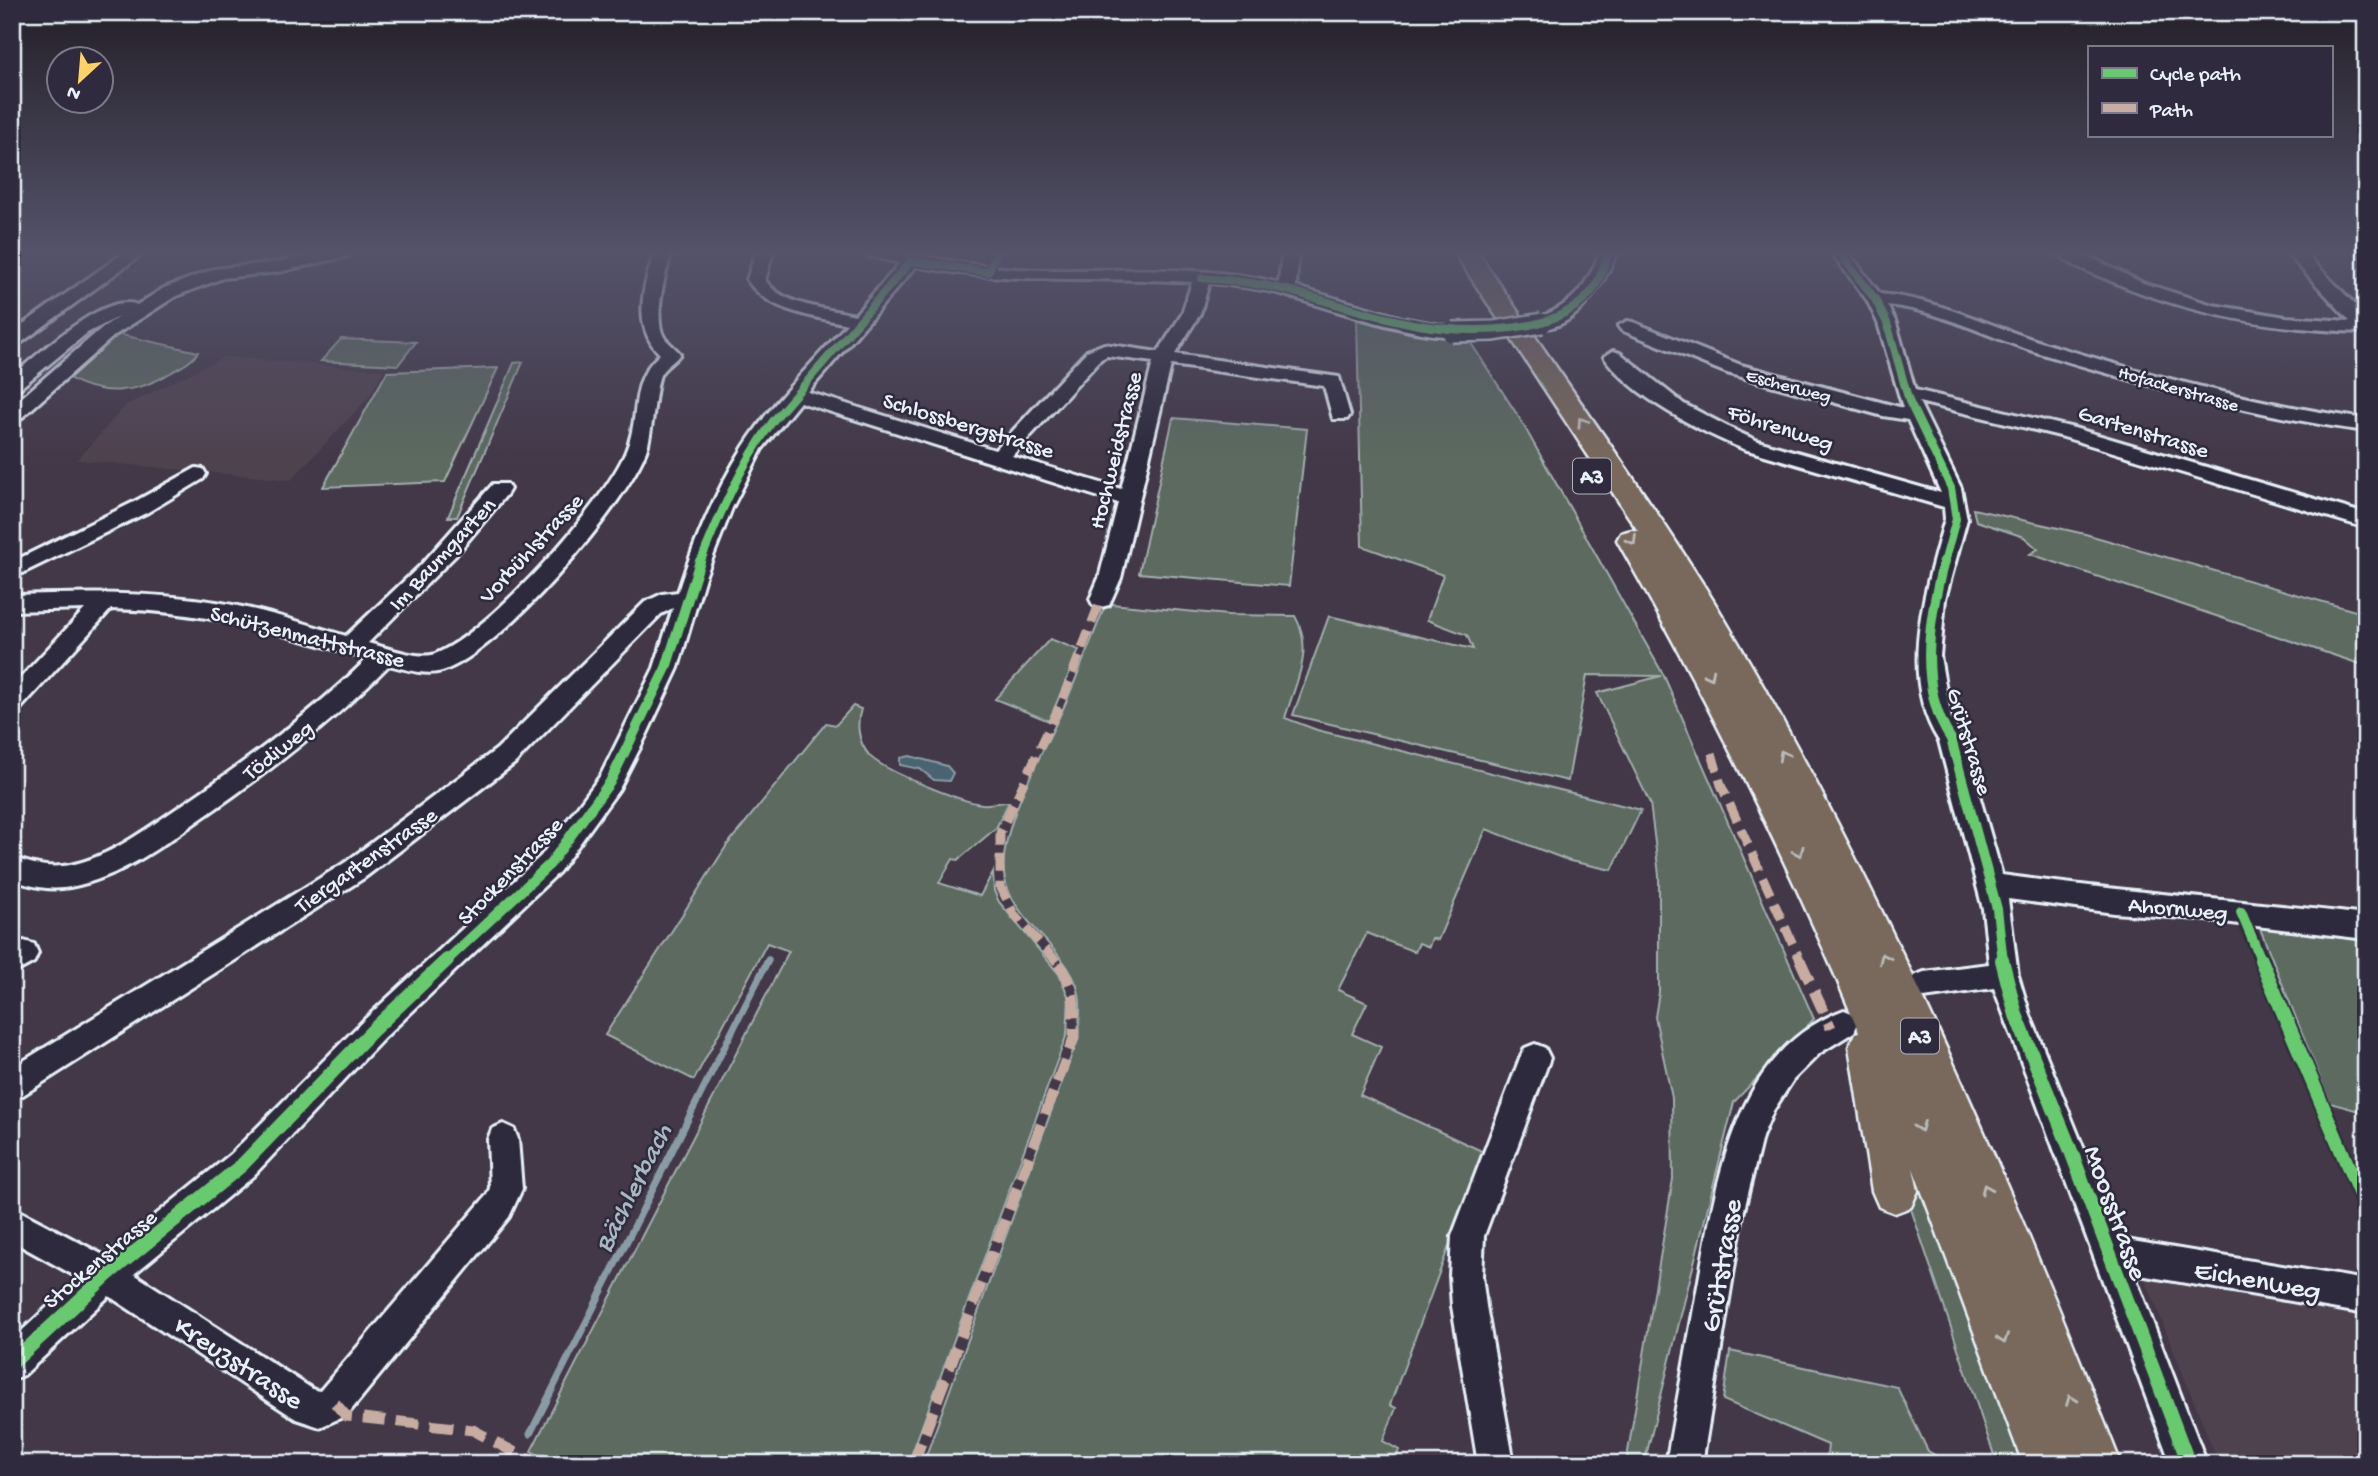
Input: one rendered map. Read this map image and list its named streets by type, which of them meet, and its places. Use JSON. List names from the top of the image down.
{
  "streets": {
    "highway": ["A3"],
    "street": [
      "Escherweg",
      "Hofackerstrasse",
      "Schlossbergstrasse",
      "Föhrenweg",
      "Gartenstrasse",
      "Hochweidstrasse",
      "Vorbühlstrasse",
      "Im Baumgarten",
      "Schützenmattstrasse",
      "Grütstrasse",
      "Tödiweg",
      "Tiergartenstrasse",
      "Stockenstrasse",
      "Ahornweg",
      "Moosstrasse",
      "Eichenweg",
      "Kreuzstrasse"
    ]
  },
  "crossings": [
    ["Escherweg", "Grütstrasse"],
    ["Schlossbergstrasse", "Hochweidstrasse"],
    ["Schlossbergstrasse", "Stockenstrasse"],
    ["Föhrenweg", "Grütstrasse"],
    ["Gartenstrasse", "Grütstrasse"],
    ["Vorbühlstrasse", "Schützenmattstrasse"],
    ["Im Baumgarten", "Schützenmattstrasse"],
    ["Schützenmattstrasse", "Tödiweg"],
    ["Grütstrasse", "Ahornweg"],
    ["Grütstrasse", "Moosstrasse"],
    ["Tiergartenstrasse", "Stockenstrasse"],
    ["Stockenstrasse", "Kreuzstrasse"],
    ["Moosstrasse", "Eichenweg"]
  ],
  "water": ["Bächlerbach"],
  "legend": ["Cycle path", "Path"],
  "north": "bottom left"
}
